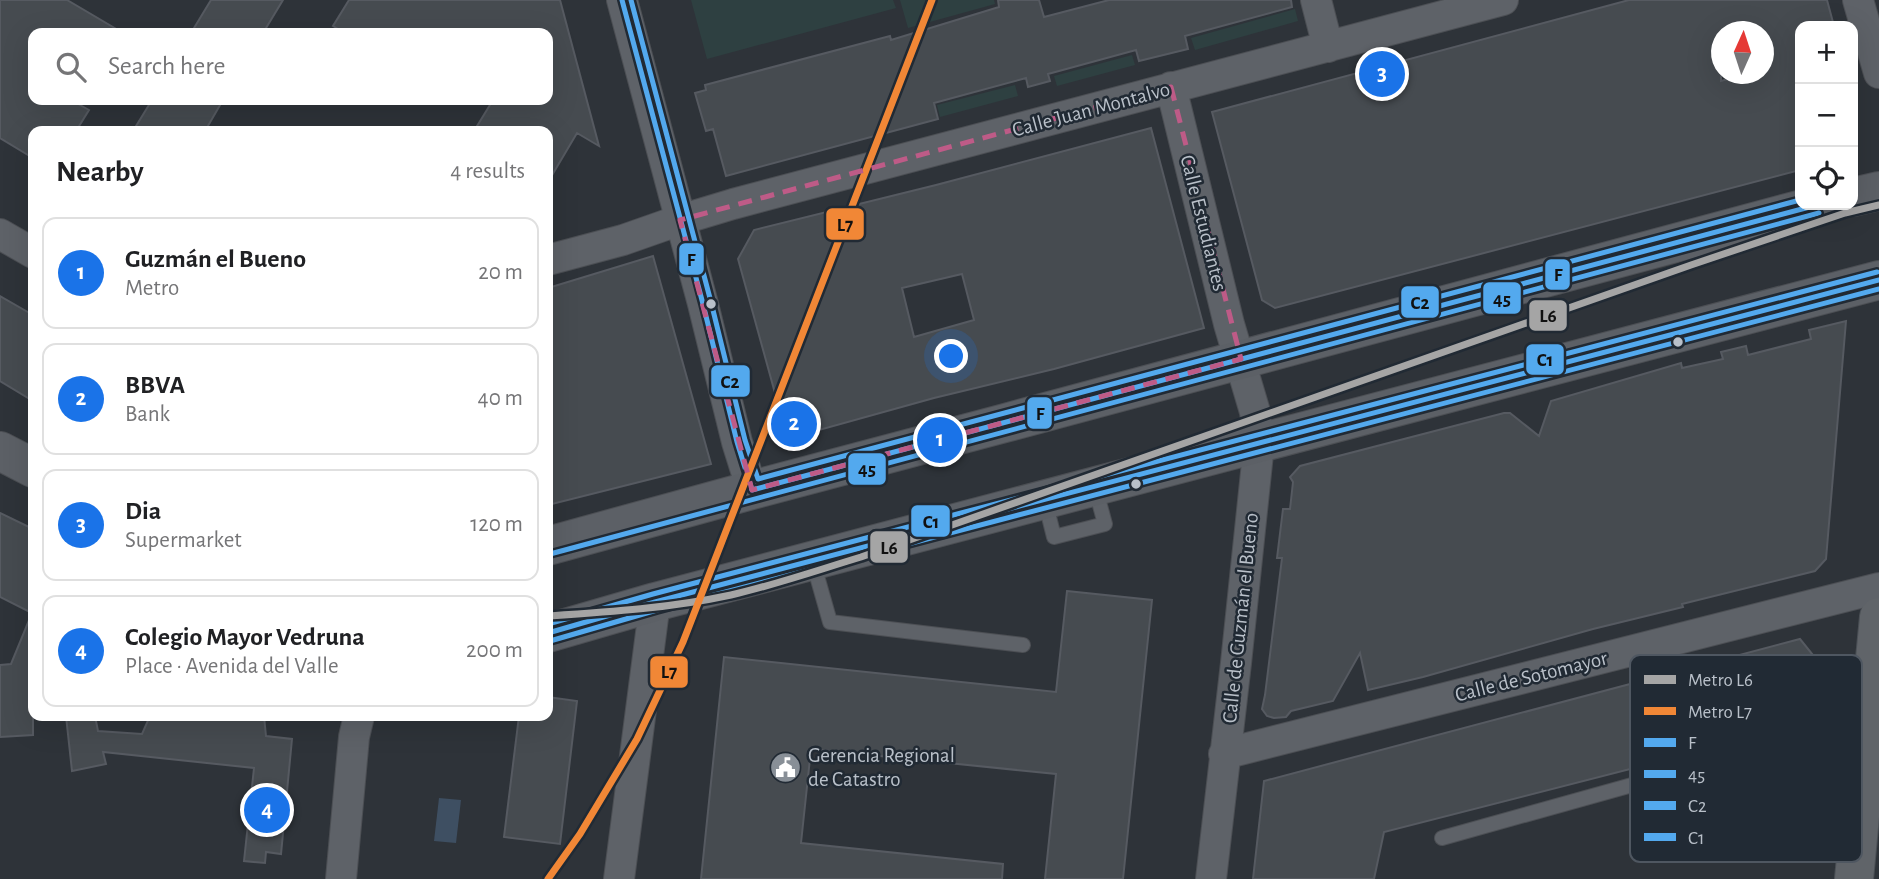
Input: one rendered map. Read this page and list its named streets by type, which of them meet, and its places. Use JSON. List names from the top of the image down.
{
  "streets": {
    "street": [
      "Calle Juan Montalvo",
      "Calle Estudiantes",
      "Calle de Guzmán el Bueno",
      "Calle de Sotomayor"
    ]
  },
  "crossings": [
    ["Calle Juan Montalvo", "Calle Estudiantes"],
    ["Calle Estudiantes", "Calle de Guzmán el Bueno"],
    ["Calle de Guzmán el Bueno", "Calle de Sotomayor"]
  ],
  "places": {
    "public building": ["Gerencia Regional de Catastro"]
  },
  "lines": [
    "metro line L7",
    "transit line F",
    "transit line C2",
    "metro line L6",
    "transit line 45",
    "transit line C1"
  ],
  "legend": [
    "Metro L6",
    "Metro L7",
    "F",
    "45",
    "C2",
    "C1"
  ],
  "north": "top",
  "page": {
    "map_buttons": ["+", "−"],
    "search": "Search here",
    "pins": [
      "3",
      "2",
      "1",
      "4"
    ],
    "heading": ["Nearby", "4 results"],
    "list": [
      {
        "mark": "1",
        "name": "Guzmán el Bueno",
        "note": "Metro",
        "value": "20 m"
      },
      {
        "mark": "2",
        "name": "BBVA",
        "note": "Bank",
        "value": "40 m"
      },
      {
        "mark": "3",
        "name": "Dia",
        "note": "Supermarket",
        "value": "120 m"
      },
      {
        "mark": "4",
        "name": "Colegio Mayor Vedruna",
        "note": "Place · Avenida del Valle",
        "value": "200 m"
      }
    ]
  }
}
